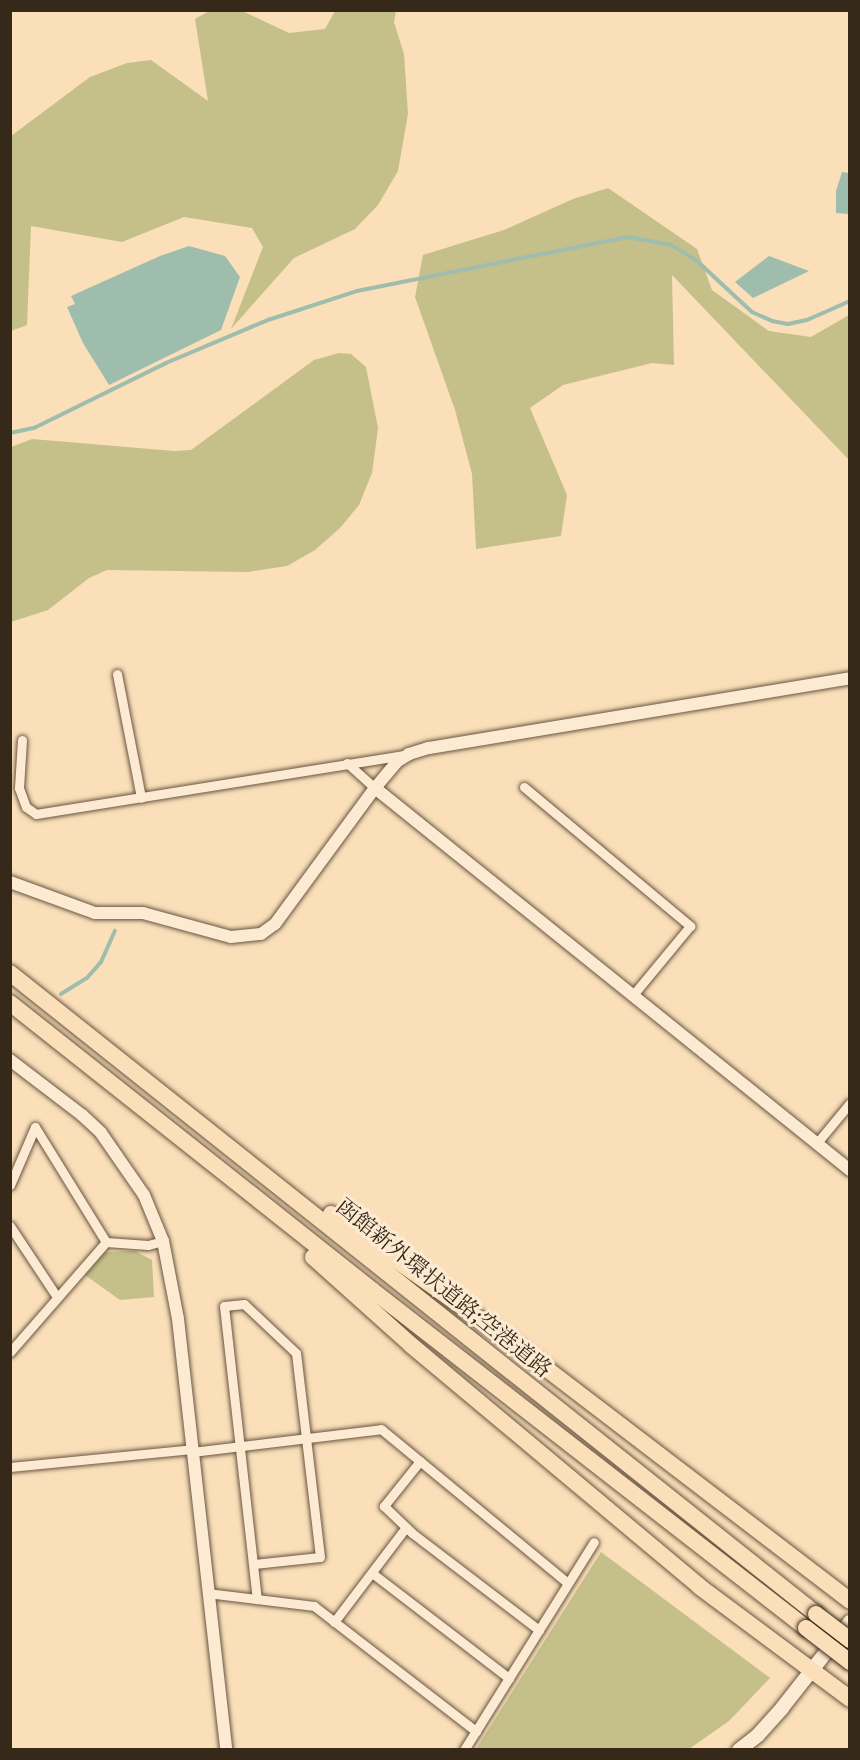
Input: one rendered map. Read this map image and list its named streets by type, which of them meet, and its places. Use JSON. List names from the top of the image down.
{
  "streets": {
    "highway": ["函館新外環状道路;空港道路"]
  }
}
